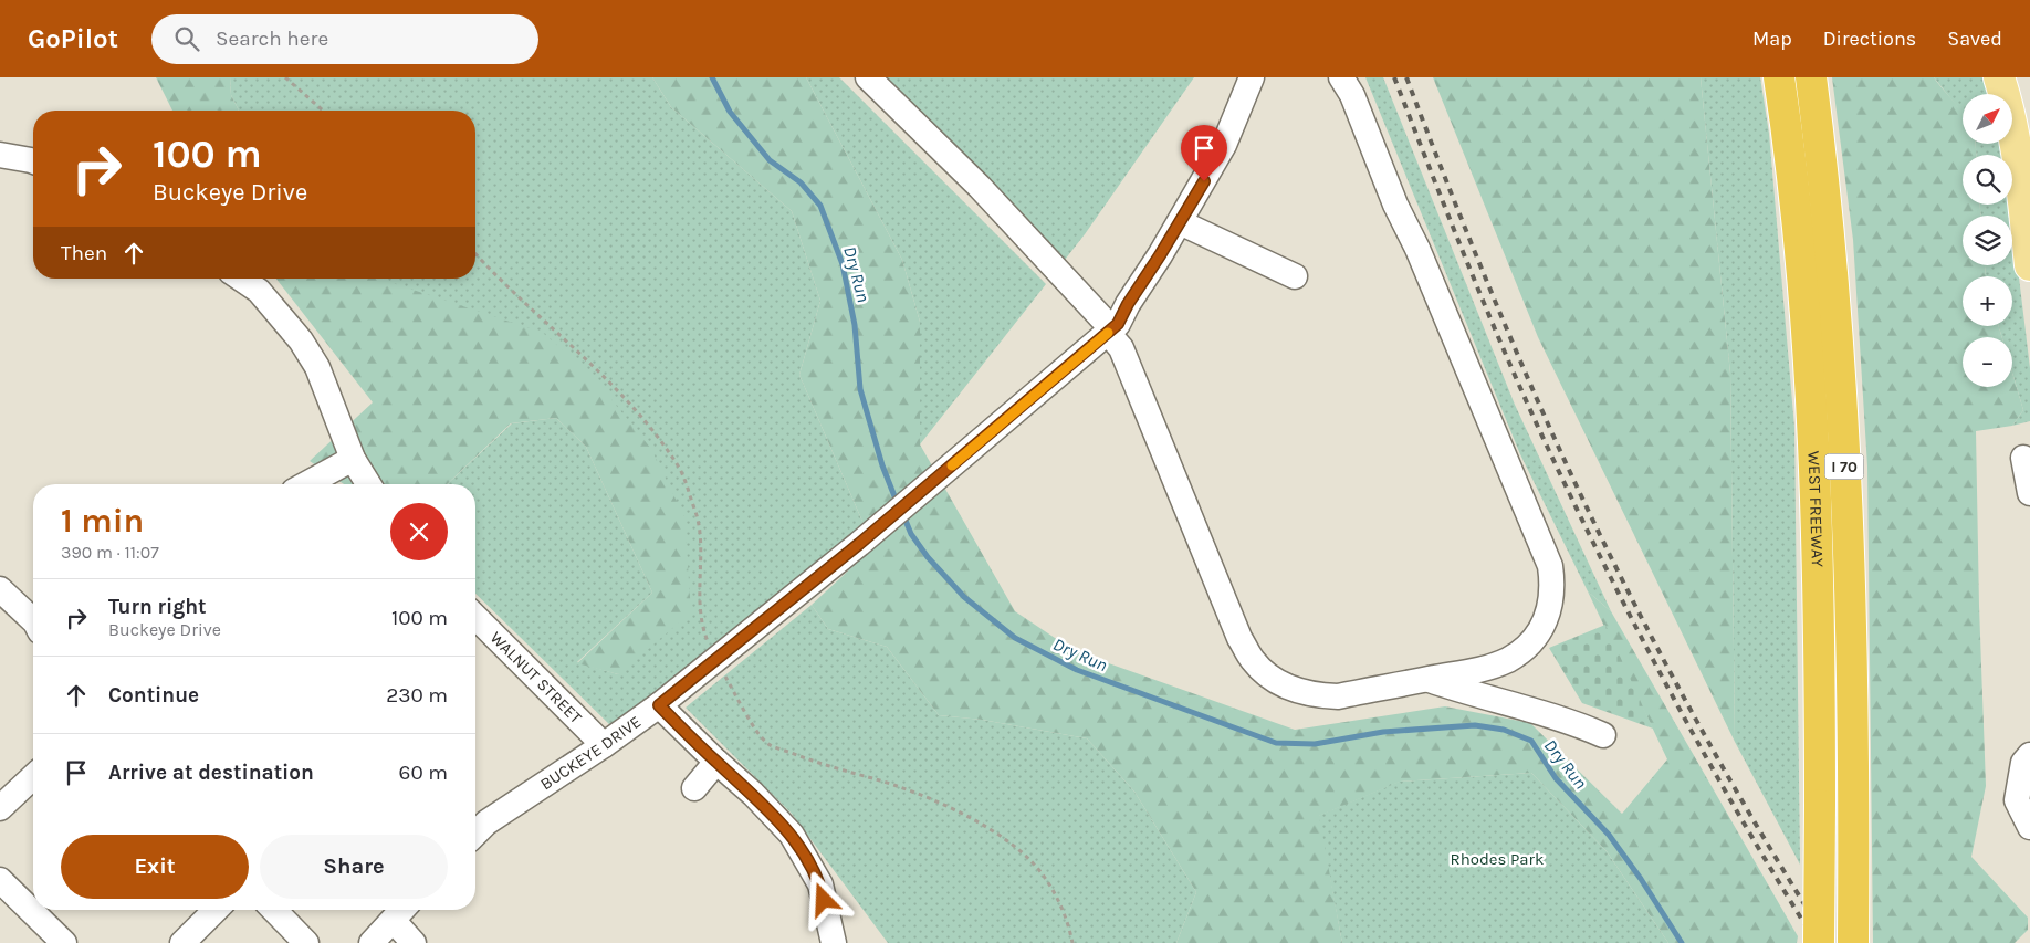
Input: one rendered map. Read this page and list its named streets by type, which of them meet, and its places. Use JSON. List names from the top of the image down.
{
  "streets": {
    "highway": ["I 70", "WEST FREEWAY"],
    "lane": ["WALNUT STREET", "BUCKEYE DRIVE"]
  },
  "crossings": [
    ["WALNUT STREET", "BUCKEYE DRIVE"]
  ],
  "water": ["Dry Run"],
  "parks": ["Rhodes Park"],
  "north": "top right",
  "page": {
    "header": "GoPilot",
    "search": "Search here",
    "nav": ["Map", "Directions", "Saved"],
    "map_buttons": ["+", "−"],
    "turn": ["100 m", "Buckeye Drive"],
    "then": "Then",
    "heading": ["1 min", "390 m · 11:07"],
    "list": [
      {
        "name": "Turn right",
        "note": "Buckeye Drive",
        "value": "100 m"
      },
      {
        "name": "Continue",
        "value": "230 m"
      },
      {
        "name": "Arrive at destination",
        "value": "60 m"
      }
    ],
    "buttons": ["Exit", "Share"]
  }
}
